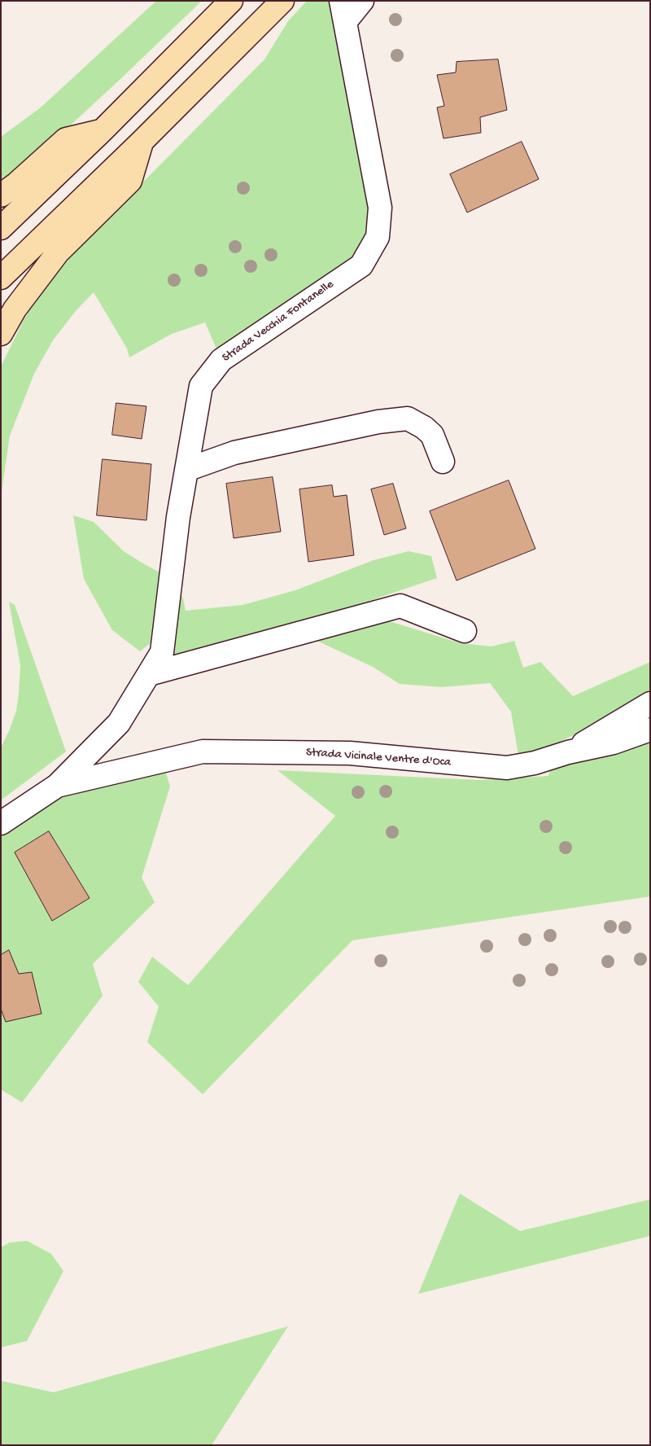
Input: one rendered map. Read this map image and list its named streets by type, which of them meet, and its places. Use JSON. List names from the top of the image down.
{
  "streets": {
    "street": ["Strada Vecchia Fontanelle", "Strada Vicinale Ventre d'Oca"]
  },
  "crossings": [
    ["Strada Vecchia Fontanelle", "Strada Vicinale Ventre d'Oca"]
  ]
}
